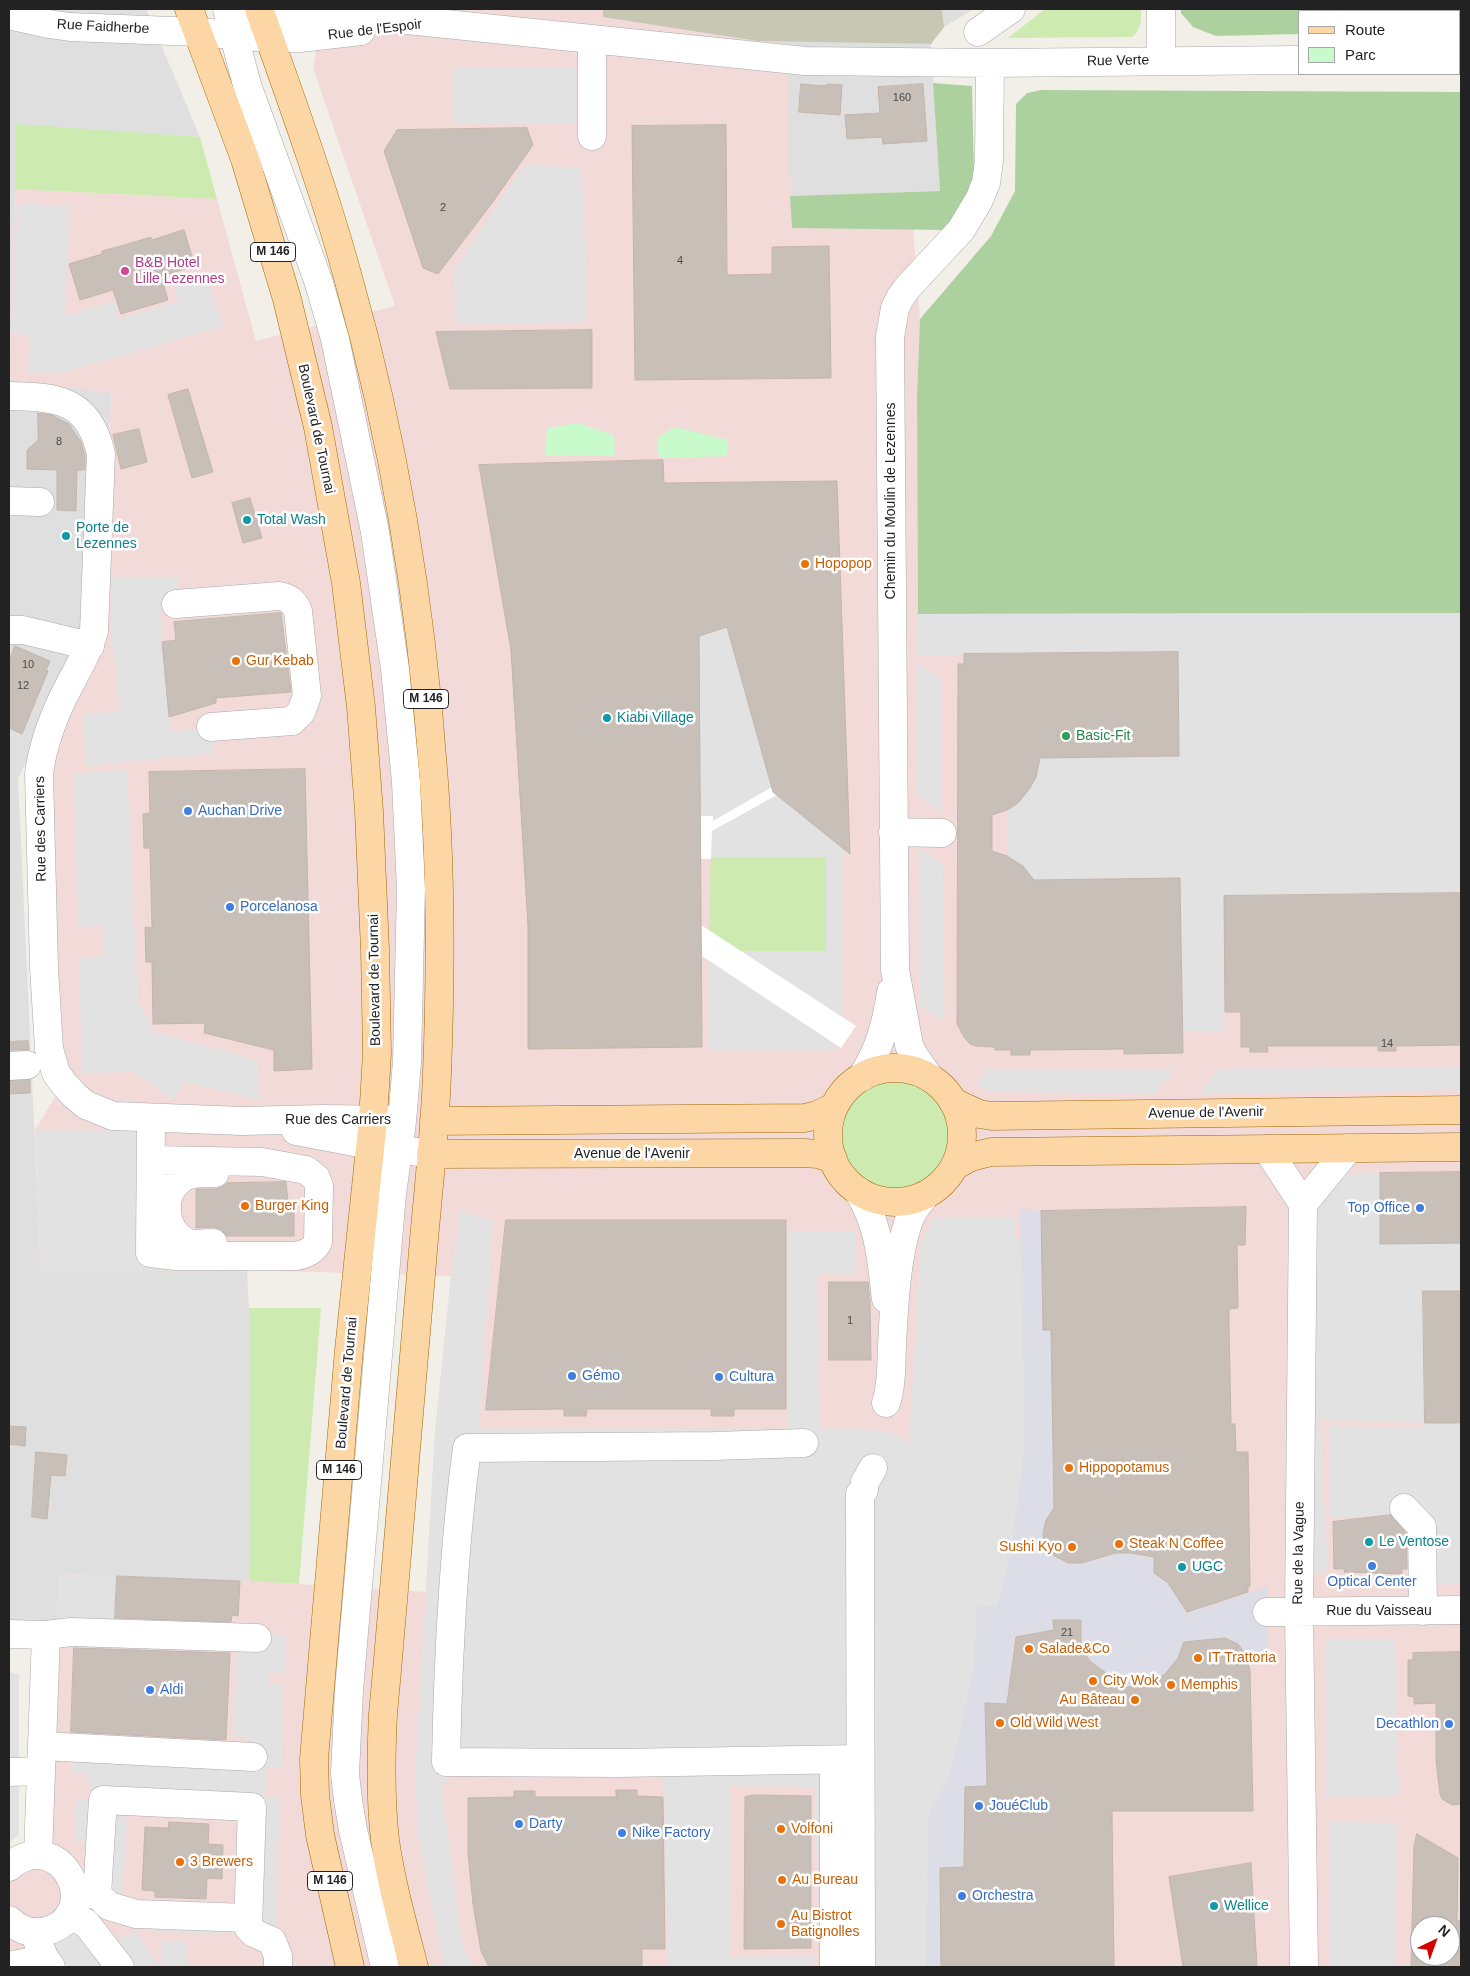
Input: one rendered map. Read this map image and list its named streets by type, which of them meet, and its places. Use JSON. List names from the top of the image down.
{
  "streets": {
    "main road": ["M 146", "Boulevard de Tournai", "Avenue de l'Avenir"],
    "street": [
      "Rue Faidherbe",
      "Rue de l'Espoir",
      "Rue Verte",
      "Chemin du Moulin de Lezennes",
      "Rue des Carriers",
      "Rue de la Vague",
      "Rue du Vaisseau"
    ]
  },
  "crossings": [
    ["Rue Faidherbe", "Rue de l'Espoir"],
    ["Rue Faidherbe", "M 146"],
    ["Rue Faidherbe", "Boulevard de Tournai"],
    ["Rue de l'Espoir", "Rue Verte"],
    ["Rue de l'Espoir", "M 146"],
    ["Rue Verte", "Chemin du Moulin de Lezennes"],
    ["M 146", "Boulevard de Tournai"],
    ["M 146", "Rue des Carriers"],
    ["M 146", "Avenue de l'Avenir"],
    ["Boulevard de Tournai", "Rue des Carriers"],
    ["Chemin du Moulin de Lezennes", "Avenue de l'Avenir"],
    ["Rue des Carriers", "Avenue de l'Avenir"],
    ["Rue de la Vague", "Rue du Vaisseau"]
  ],
  "places": [
    "B&B Hotel Lille Lezennes",
    "Total Wash",
    "Porte de Lezennes",
    "Hopopop",
    "Gur Kebab",
    "Kiabi Village",
    "Basic-Fit",
    "Auchan Drive",
    "Porcelanosa",
    "Burger King",
    "Top Office",
    "Gémo",
    "Cultura",
    "Hippopotamus",
    "Le Ventose",
    "Steak N Coffee",
    "Sushi Kyo",
    "Optical Center",
    "UGC",
    "Salade&Co",
    "IT Trattoria",
    "City Wok",
    "Memphis",
    "Aldi",
    "Au Bâteau",
    "Old Wild West",
    "Decathlon",
    "JouéClub",
    "Darty",
    "Volfoni",
    "Nike Factory",
    "3 Brewers",
    "Au Bureau",
    "Orchestra",
    "Wellice",
    "Au Bistrot Batignolles"
  ],
  "house_numbers": [
    "160",
    "2",
    "4",
    "8",
    "10",
    "12",
    "14",
    "1",
    "21"
  ],
  "legend": ["Route", "Parc"],
  "north": "top right"
}
